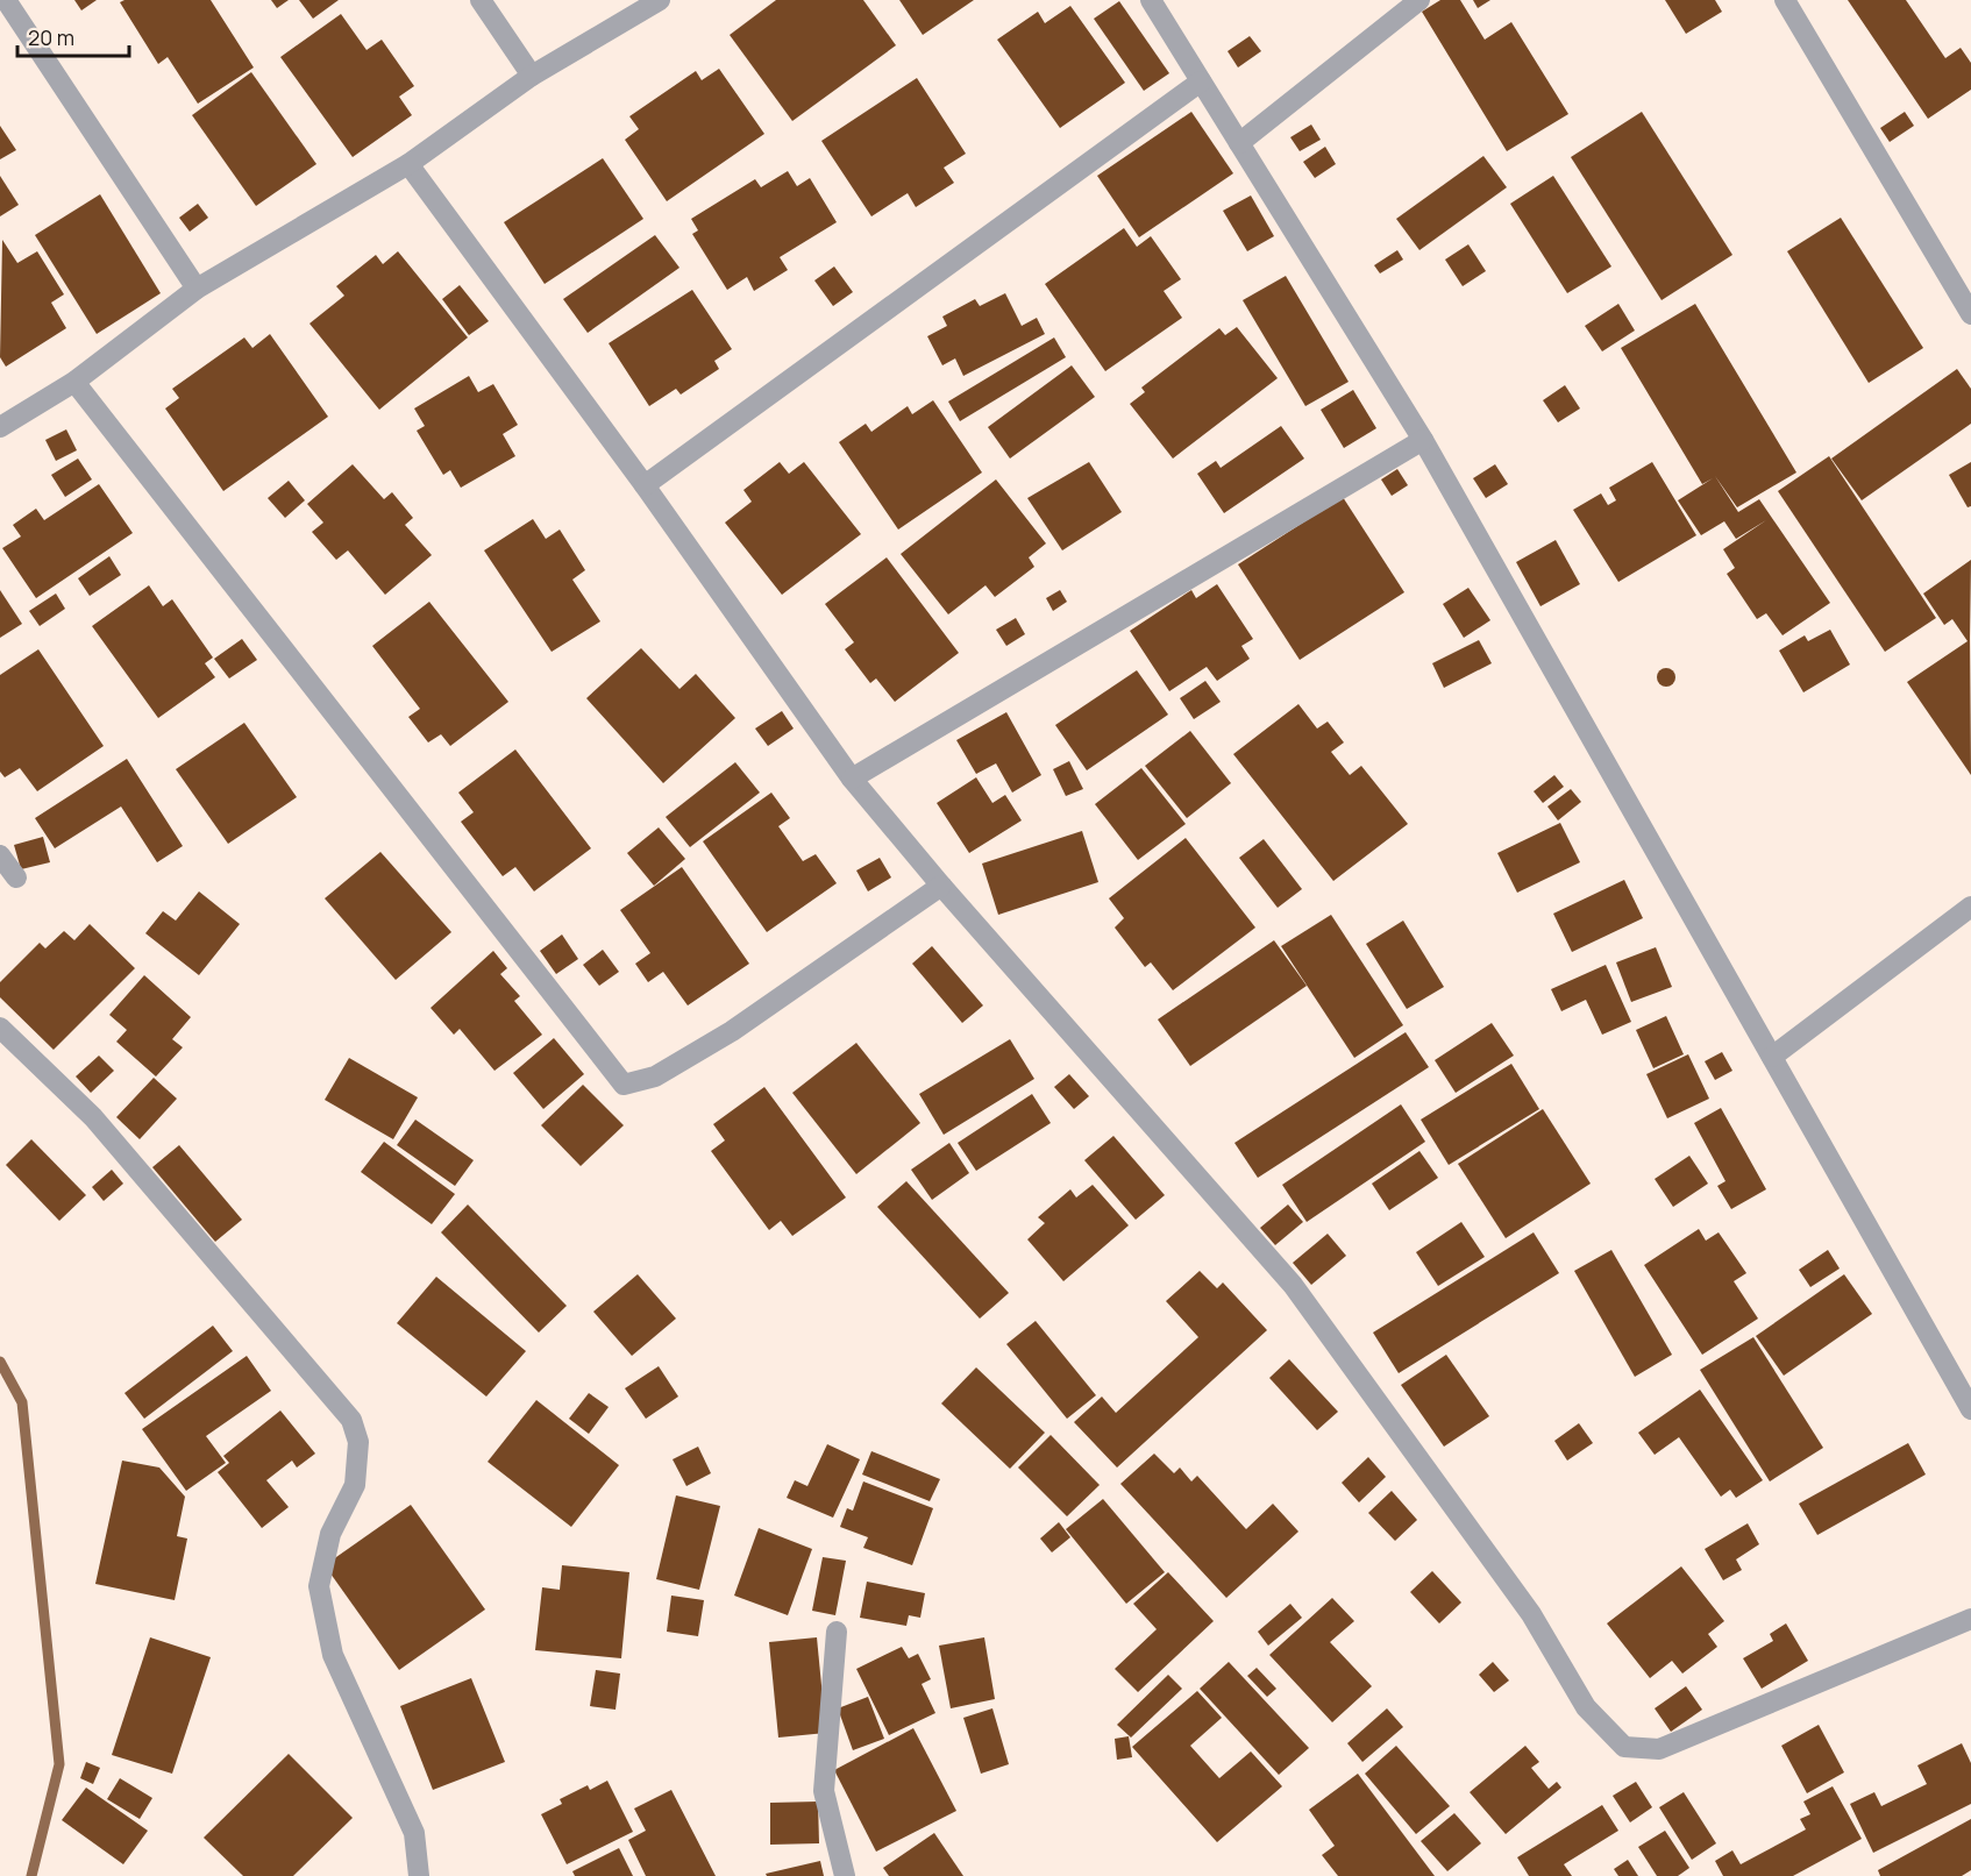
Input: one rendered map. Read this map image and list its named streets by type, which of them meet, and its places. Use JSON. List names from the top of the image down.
{
  "scale_bar": "20 m"
}
